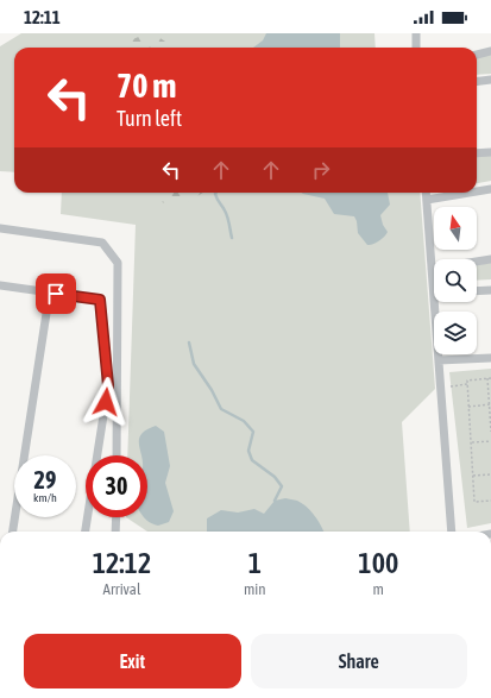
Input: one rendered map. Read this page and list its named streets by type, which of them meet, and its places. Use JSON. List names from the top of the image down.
{
  "north": "top",
  "page": {
    "status": "12:11",
    "turn": ["70 m", "Turn left"],
    "speed": "29 km/h",
    "limit": "30",
    "eta": [
      "12:12",
      "Arrival",
      "1",
      "min",
      "100",
      "m"
    ],
    "buttons": ["Exit", "Share"]
  }
}
